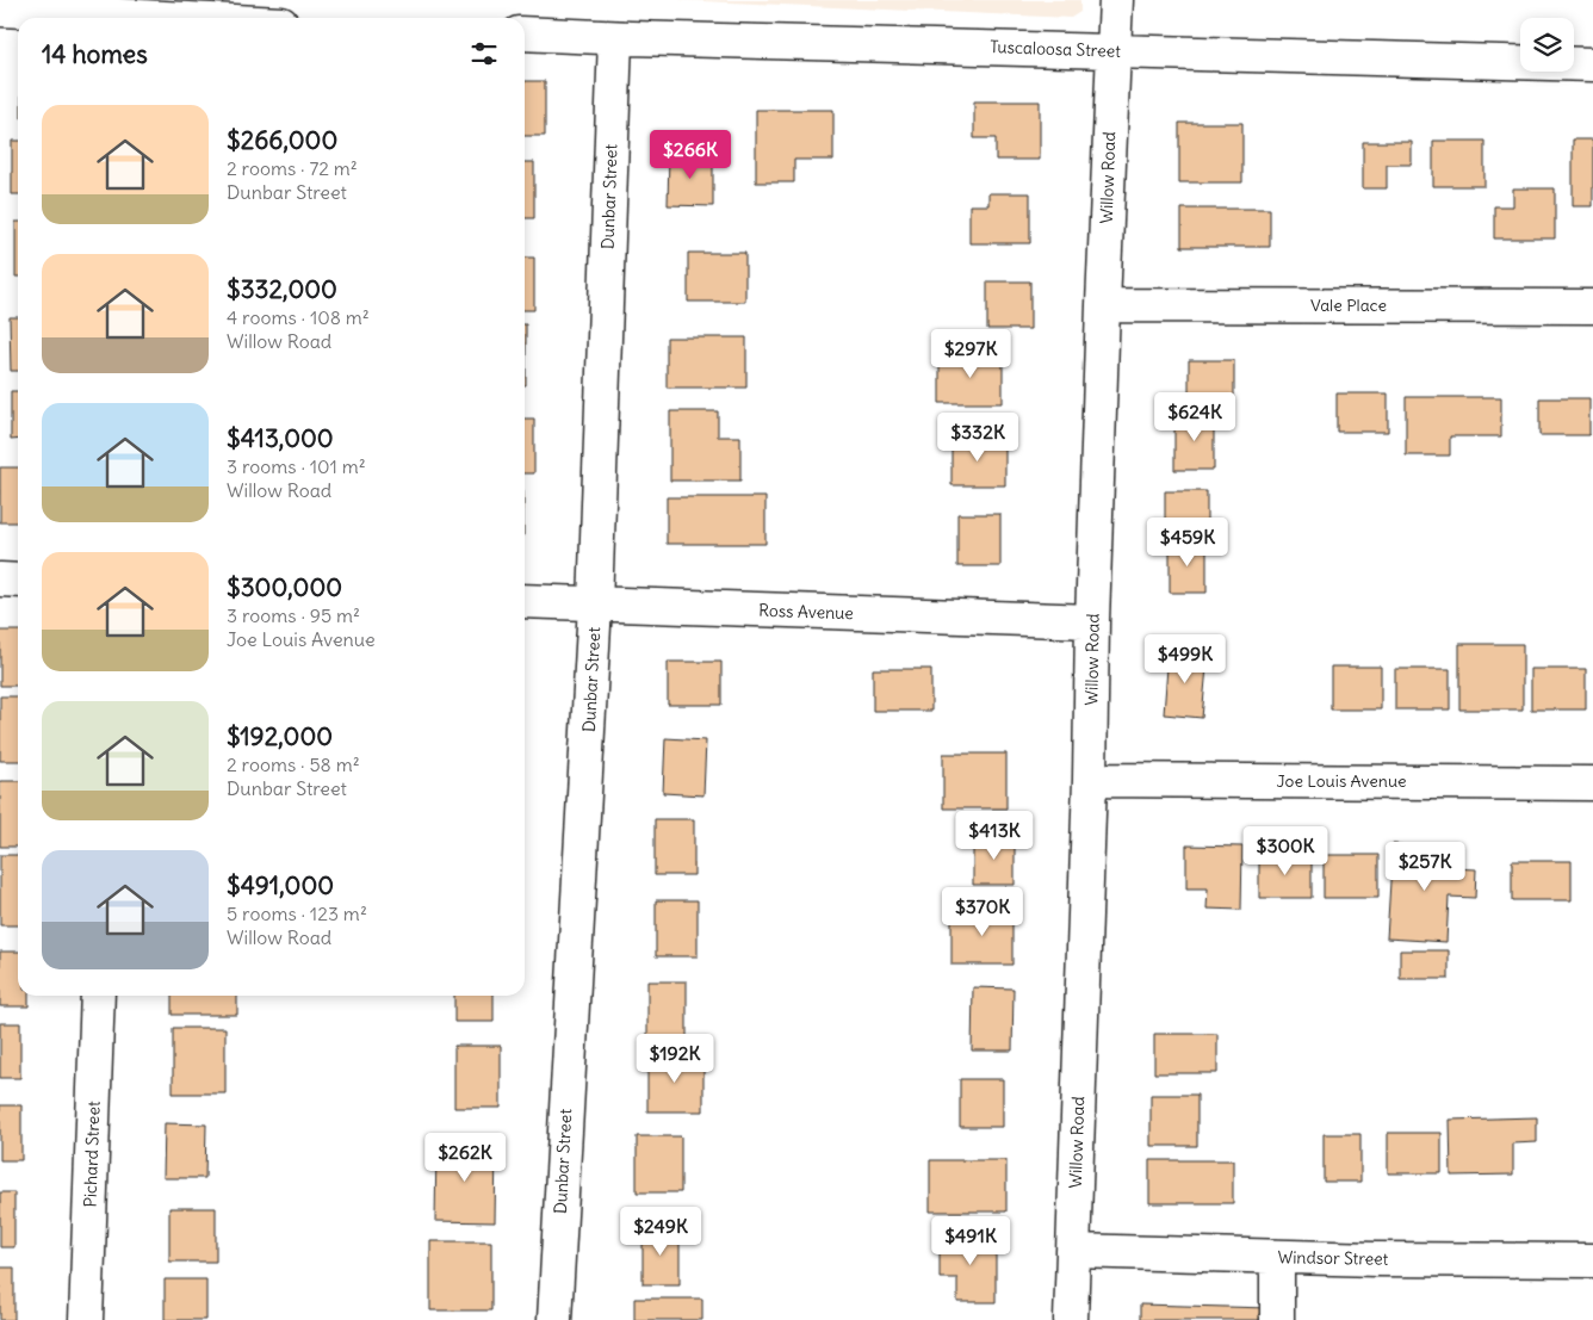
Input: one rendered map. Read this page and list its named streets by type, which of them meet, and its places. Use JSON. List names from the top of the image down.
{
  "streets": {
    "street": [
      "Tuscaloosa Street",
      "Willow Road",
      "Dunbar Street",
      "Vale Place",
      "Ross Avenue",
      "Joe Louis Avenue",
      "Pichard Street",
      "Windsor Street"
    ]
  },
  "crossings": [
    ["Tuscaloosa Street", "Willow Road"],
    ["Tuscaloosa Street", "Dunbar Street"],
    ["Willow Road", "Vale Place"],
    ["Willow Road", "Ross Avenue"],
    ["Willow Road", "Joe Louis Avenue"],
    ["Willow Road", "Windsor Street"],
    ["Dunbar Street", "Ross Avenue"]
  ],
  "page": {
    "heading": "14 homes",
    "list": [
      {
        "name": "$266,000",
        "note": "2 rooms · 72 m² · Dunbar Street"
      },
      {
        "name": "$332,000",
        "note": "4 rooms · 108 m² · Willow Road"
      },
      {
        "name": "$413,000",
        "note": "3 rooms · 101 m² · Willow Road"
      },
      {
        "name": "$300,000",
        "note": "3 rooms · 95 m² · Joe Louis Avenue"
      },
      {
        "name": "$192,000",
        "note": "2 rooms · 58 m² · Dunbar Street"
      },
      {
        "name": "$491,000",
        "note": "5 rooms · 123 m² · Willow Road"
      }
    ],
    "price": [
      "$266K",
      "$297K",
      "$624K",
      "$332K",
      "$459K",
      "$499K",
      "$413K",
      "$300K",
      "$257K",
      "$370K",
      "$192K",
      "$262K",
      "$249K",
      "$491K"
    ]
  }
}
